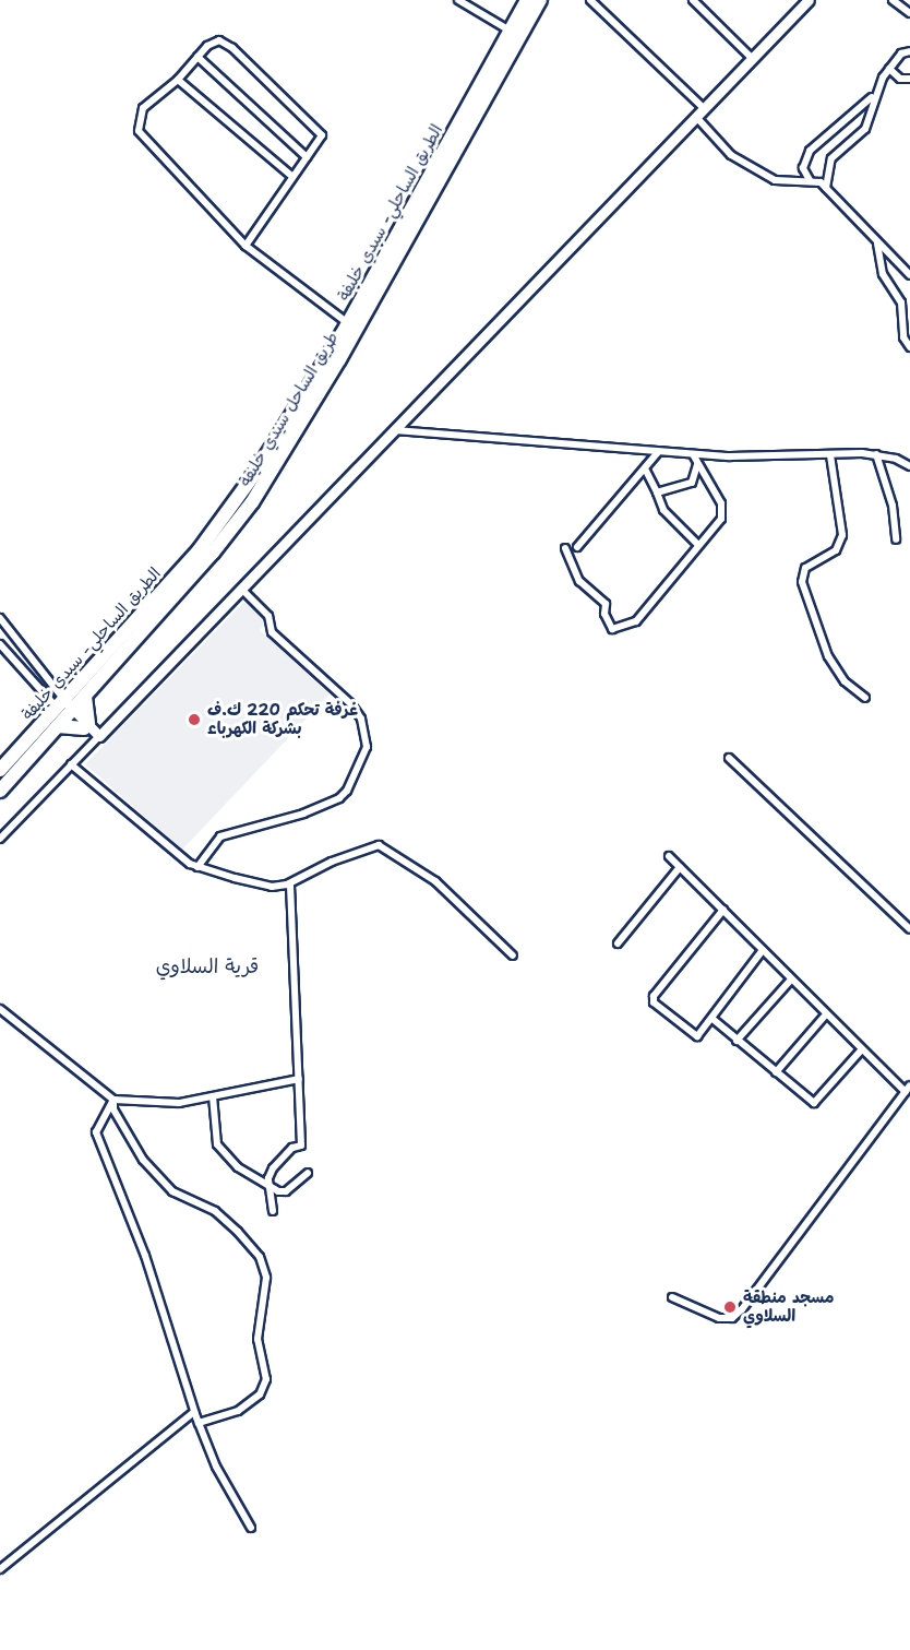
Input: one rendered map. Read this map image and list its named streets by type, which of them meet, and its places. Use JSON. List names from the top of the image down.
{
  "streets": {
    "highway": ["الطريق الساحلي- سيدي خليفة", "طريق الساحل سيدي خليفة"]
  },
  "crossings": [
    ["الطريق الساحلي- سيدي خليفة", "طريق الساحل سيدي خليفة"]
  ],
  "districts": ["قرية السلاوي"],
  "places": ["غرفة تحكم 220 ك.ف بشركة الكهرباء", "مسجد منطقة السلاوي"]
}
